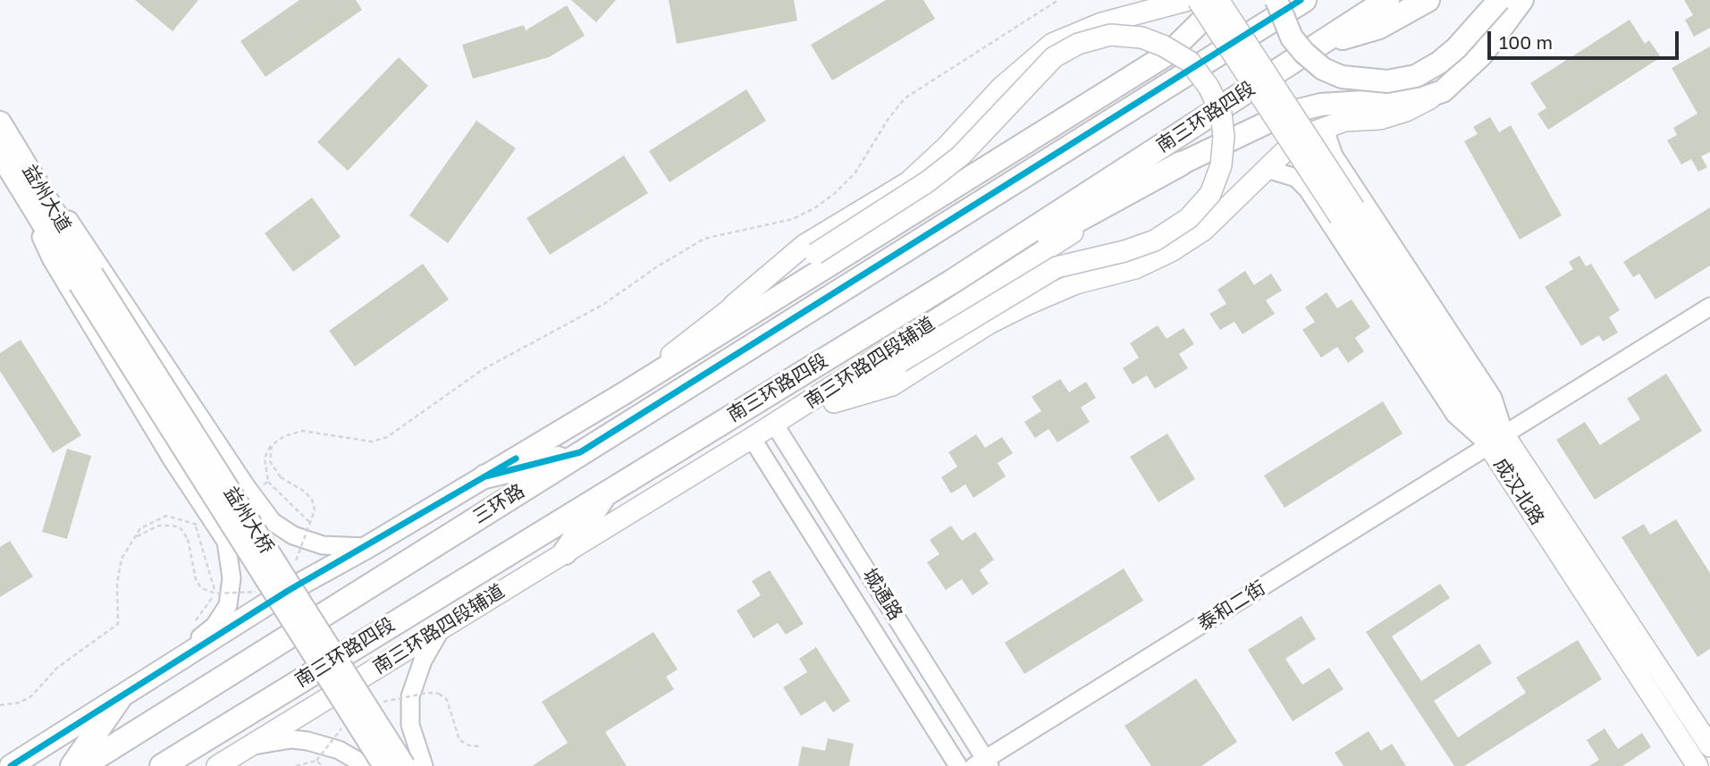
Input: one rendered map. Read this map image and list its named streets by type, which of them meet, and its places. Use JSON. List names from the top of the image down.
{
  "streets": {
    "highway": ["南三环路四段", "三环路"],
    "main road": [
      "益州大道",
      "南三环路四段辅道",
      "成汉北路",
      "益州大桥"
    ],
    "street": ["城通路", "泰和二街"]
  },
  "crossings": [
    ["益州大道", "益州大桥"],
    ["南三环路四段辅道", "城通路"],
    ["成汉北路", "泰和二街"],
    ["城通路", "泰和二街"]
  ],
  "scale_bar": "100 m"
}
